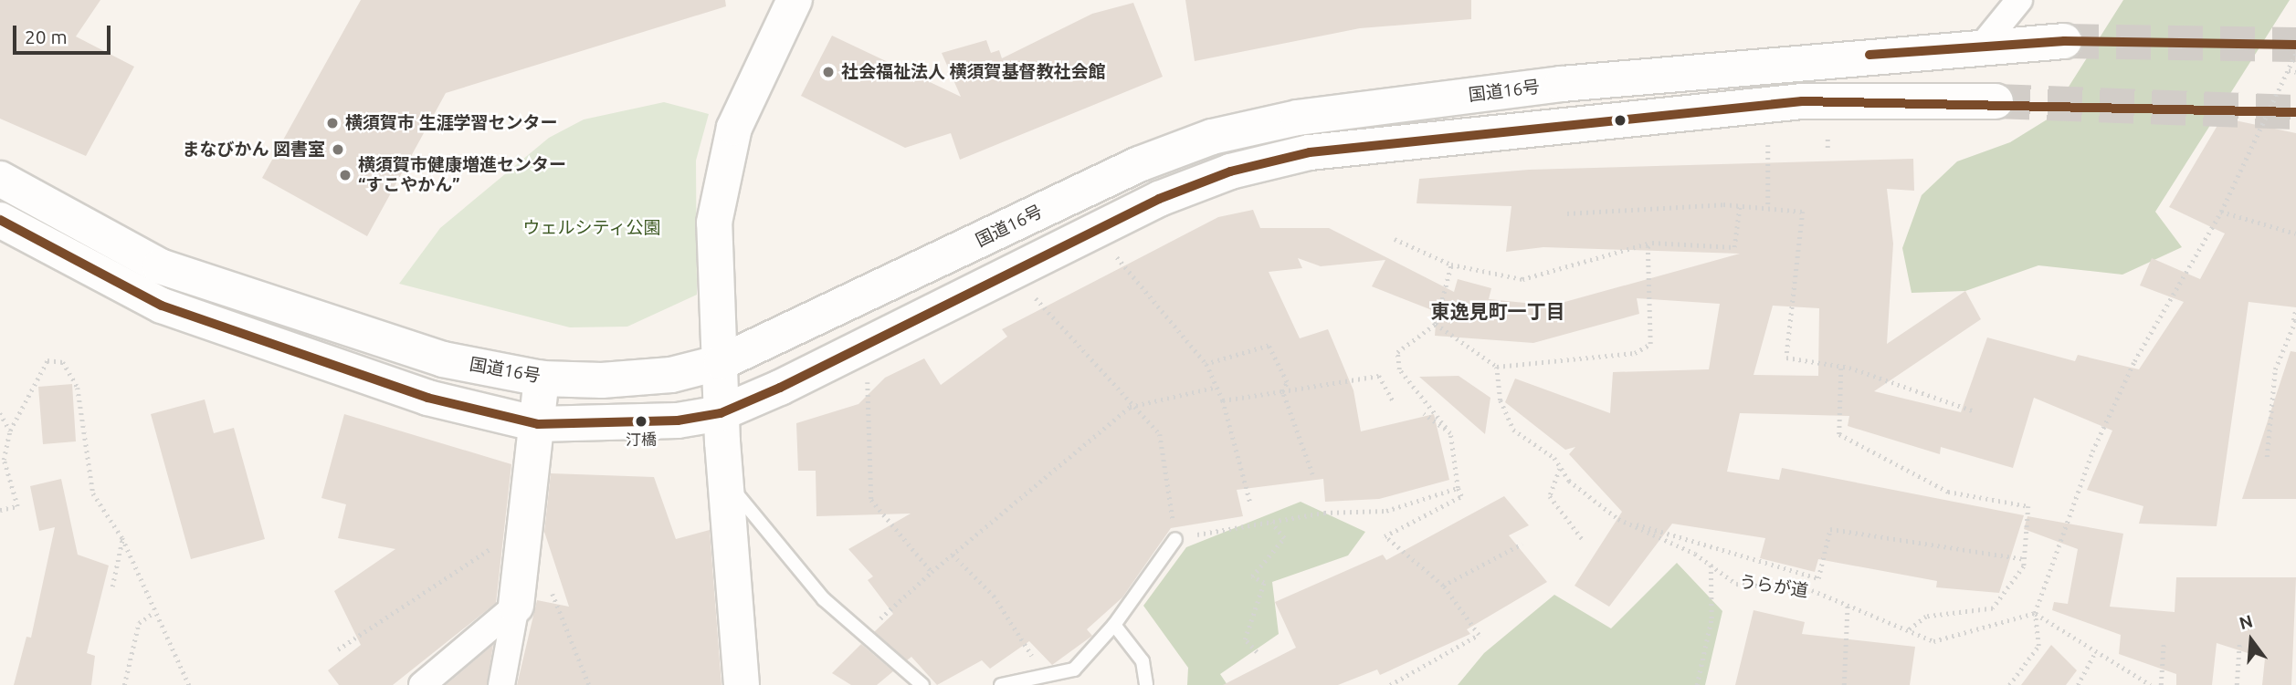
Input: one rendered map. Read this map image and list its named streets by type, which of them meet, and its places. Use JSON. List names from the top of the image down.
{
  "streets": {
    "main road": ["国道16号"],
    "path": ["うらが道"]
  },
  "districts": ["東逸見町一丁目"],
  "parks": ["ウェルシティ公園"],
  "places": [
    "社会福祉法人 横須賀基督教社会館",
    "横須賀市 生涯学習センター",
    "まなびかん 図書室",
    "横須賀市健康増進センター “すこやかん”",
    "汀橋"
  ],
  "scale_bar": "20 m",
  "north": "top"
}
